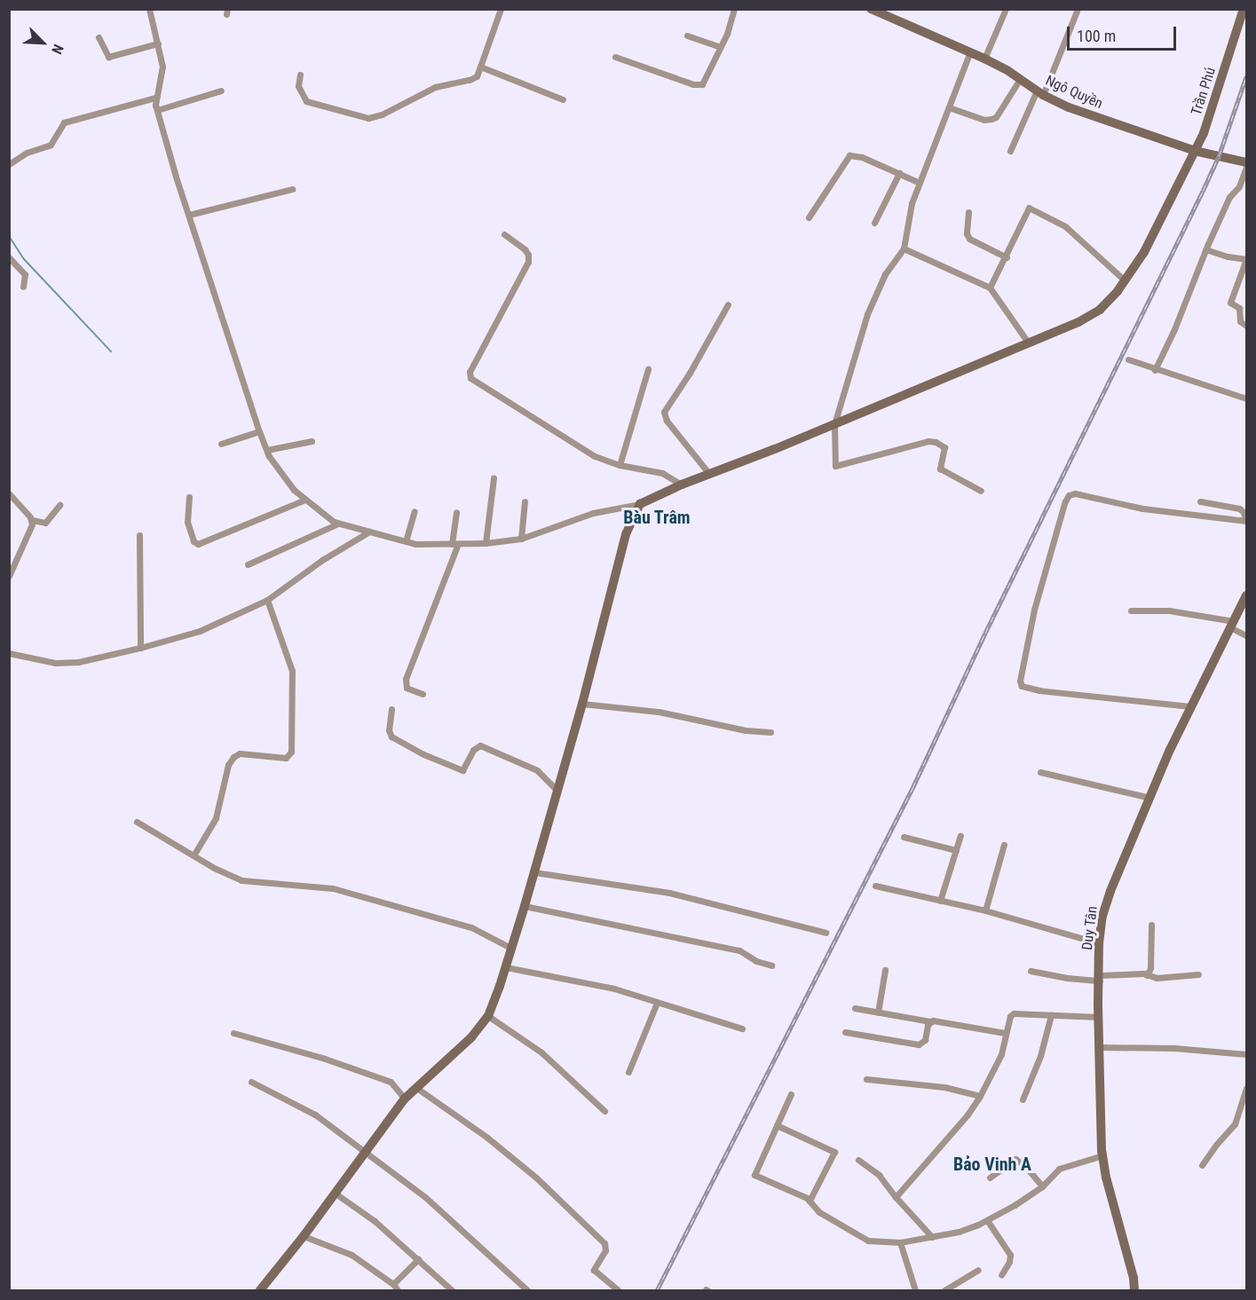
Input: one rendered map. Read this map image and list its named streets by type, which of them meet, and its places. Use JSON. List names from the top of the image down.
{
  "streets": {
    "street": ["Trần Phú", "Ngô Quyền", "Duy Tân"]
  },
  "crossings": [
    ["Trần Phú", "Ngô Quyền"]
  ],
  "districts": ["Bàu Trâm", "Bảo Vinh A"],
  "scale_bar": "100 m",
  "north": "bottom right"
}
